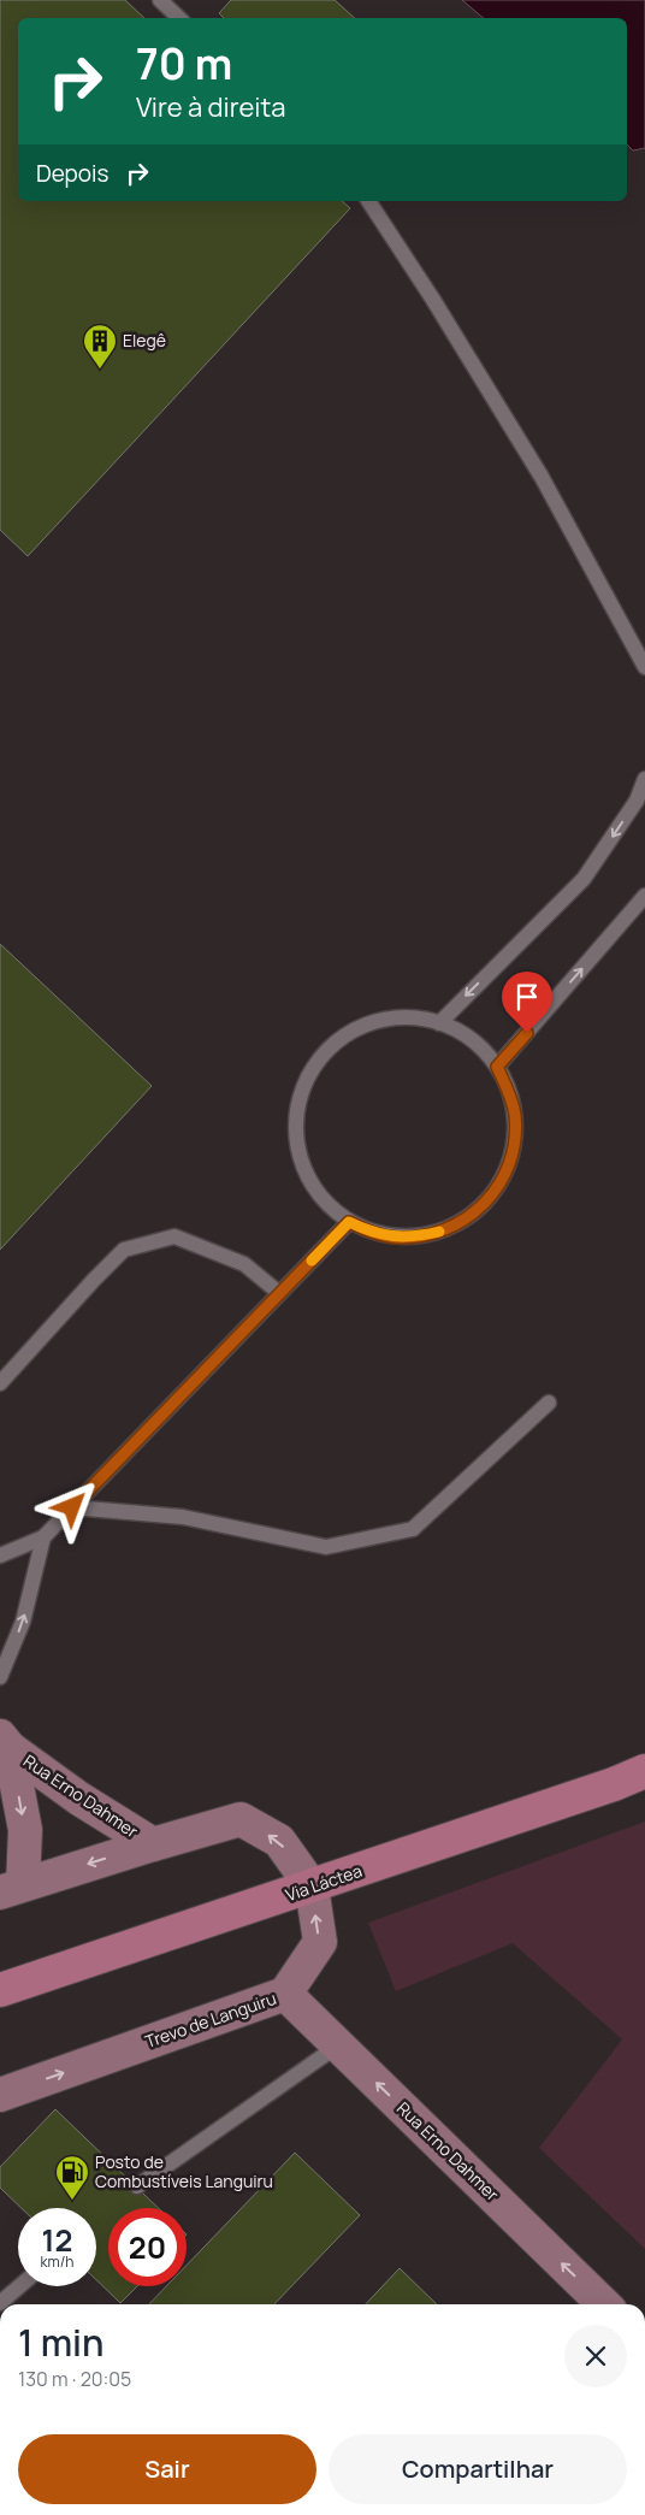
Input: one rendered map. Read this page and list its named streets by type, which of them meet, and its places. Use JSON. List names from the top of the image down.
{
  "streets": {
    "main road": ["Rua Erno Dahmer", "Via Láctea", "Trevo de Languiru"]
  },
  "crossings": [
    ["Rua Erno Dahmer", "Trevo de Languiru"],
    ["Via Láctea", "Trevo de Languiru"]
  ],
  "places": {
    "building": ["Elegê"],
    "fuel station": ["Posto de Combustíveis Languiru"]
  },
  "page": {
    "turn": ["70 m", "Vire à direita"],
    "then": "Depois",
    "speed": "12 km/h",
    "limit": "20",
    "heading": ["1 min", "130 m · 20:05"],
    "buttons": ["Sair", "Compartilhar"]
  }
}
